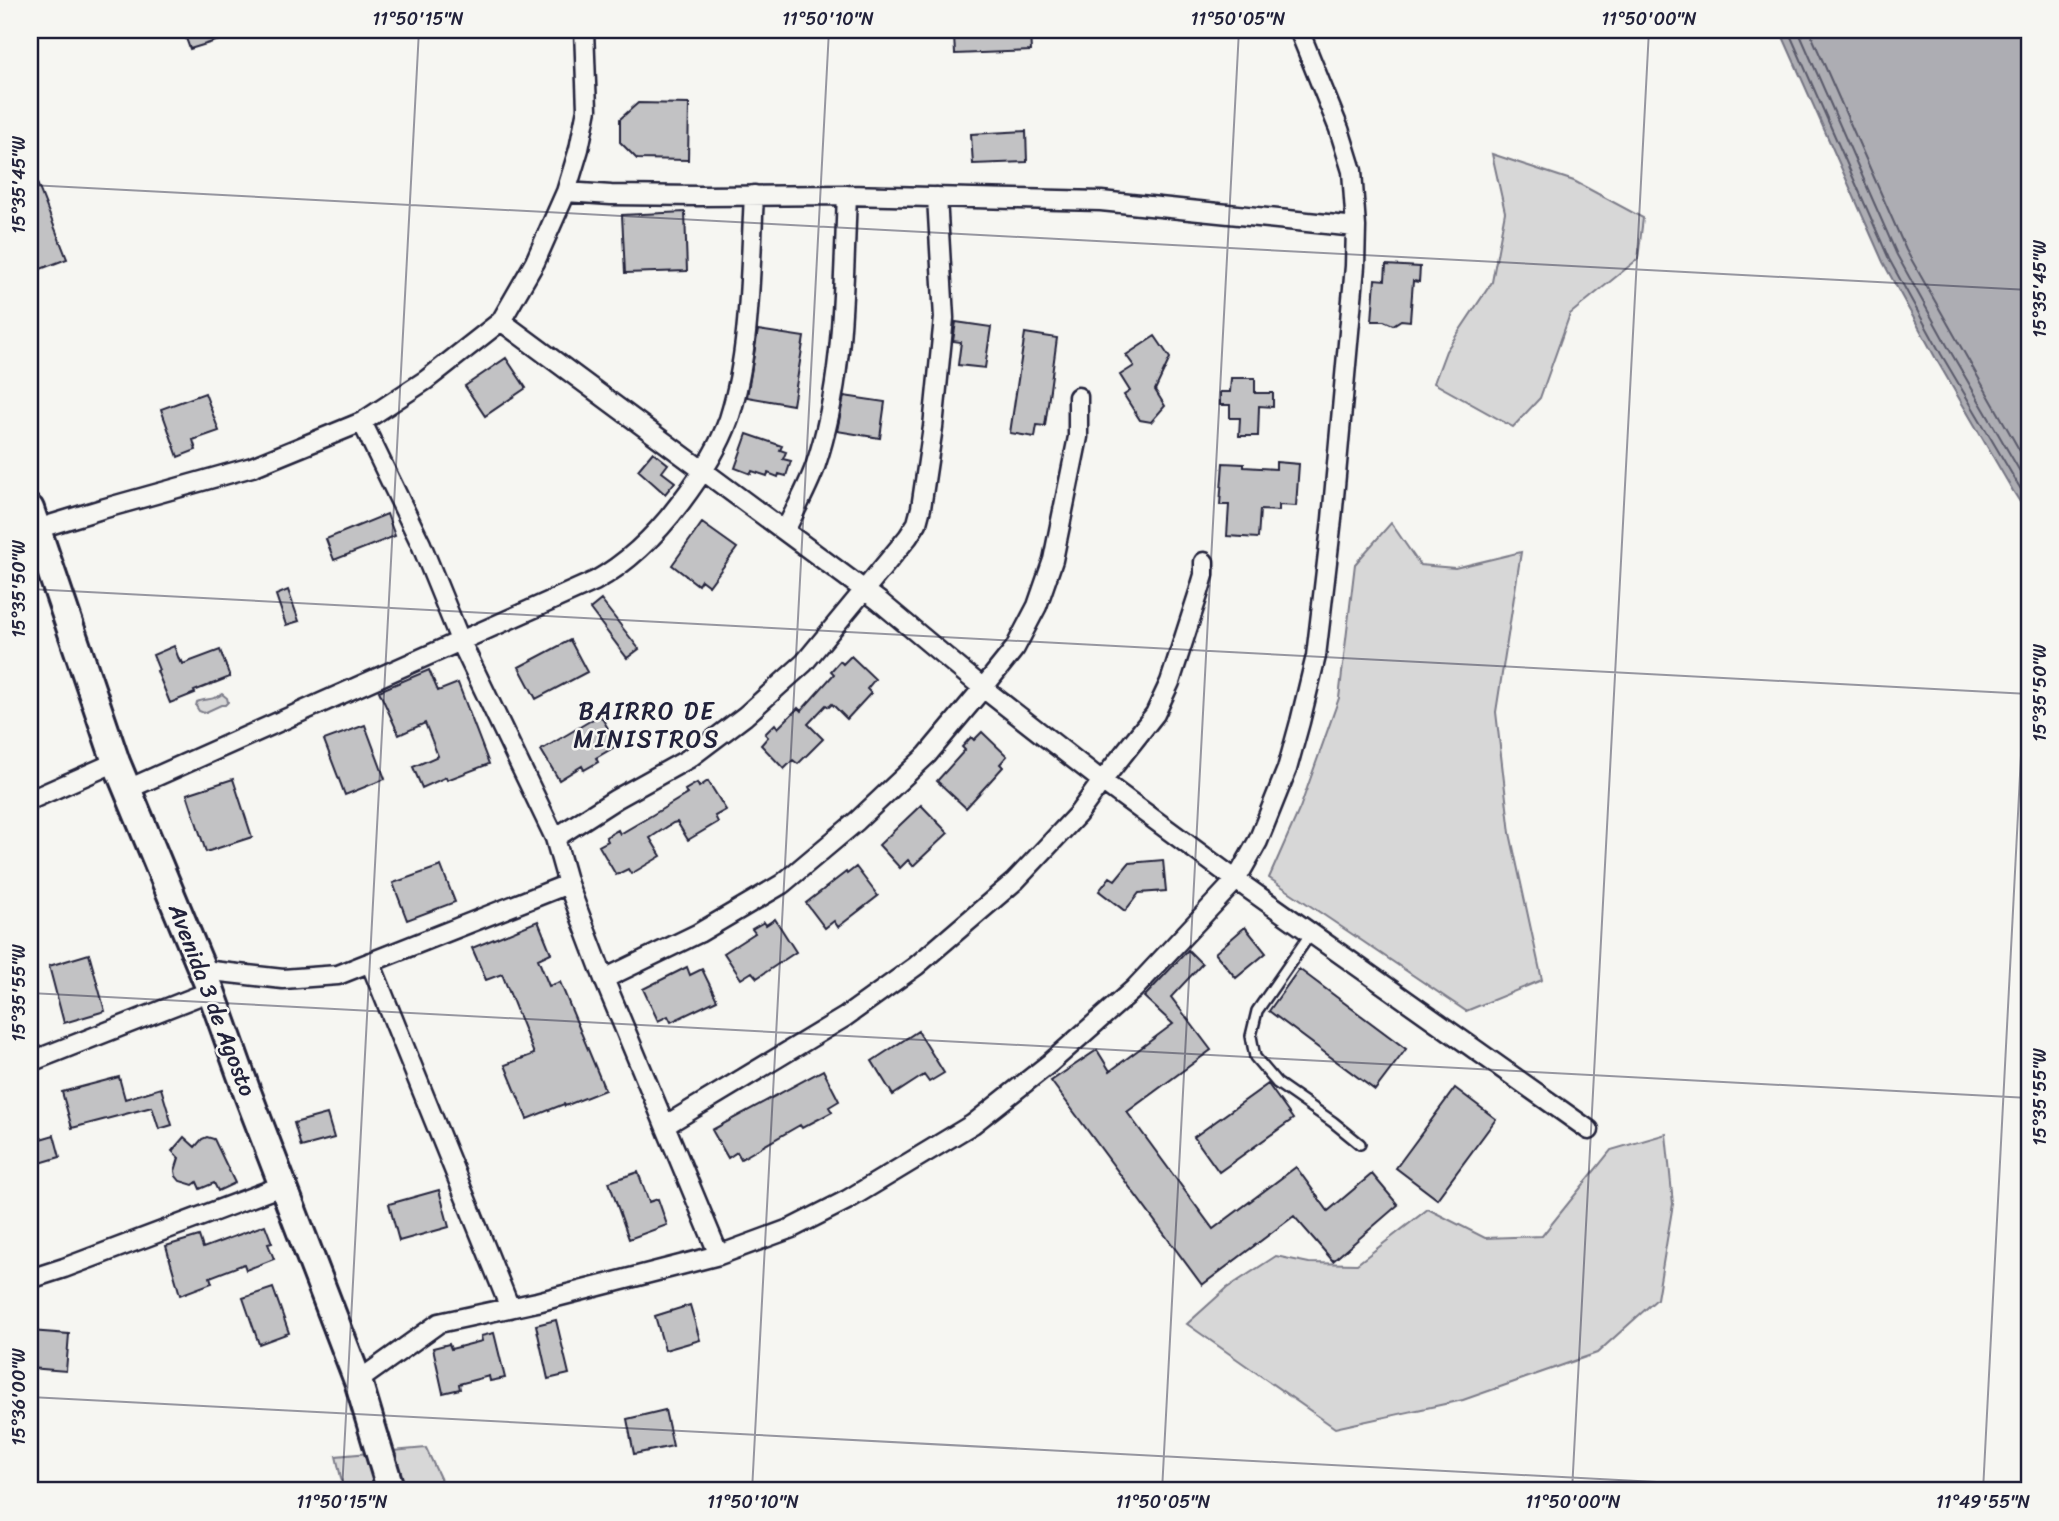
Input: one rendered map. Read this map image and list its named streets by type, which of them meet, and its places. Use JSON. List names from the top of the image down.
{
  "streets": {
    "street": ["Avenida 3 de Agosto"]
  },
  "districts": ["BAIRRO DE MINISTROS"],
  "coordinates": [
    "11°50'15\"N",
    "11°50'10\"N",
    "11°50'05\"N",
    "11°50'00\"N",
    "15°35'45\"W",
    "15°35'50\"W",
    "15°35'55\"W",
    "15°36'00\"W",
    "11°49'55\"N"
  ]
}
